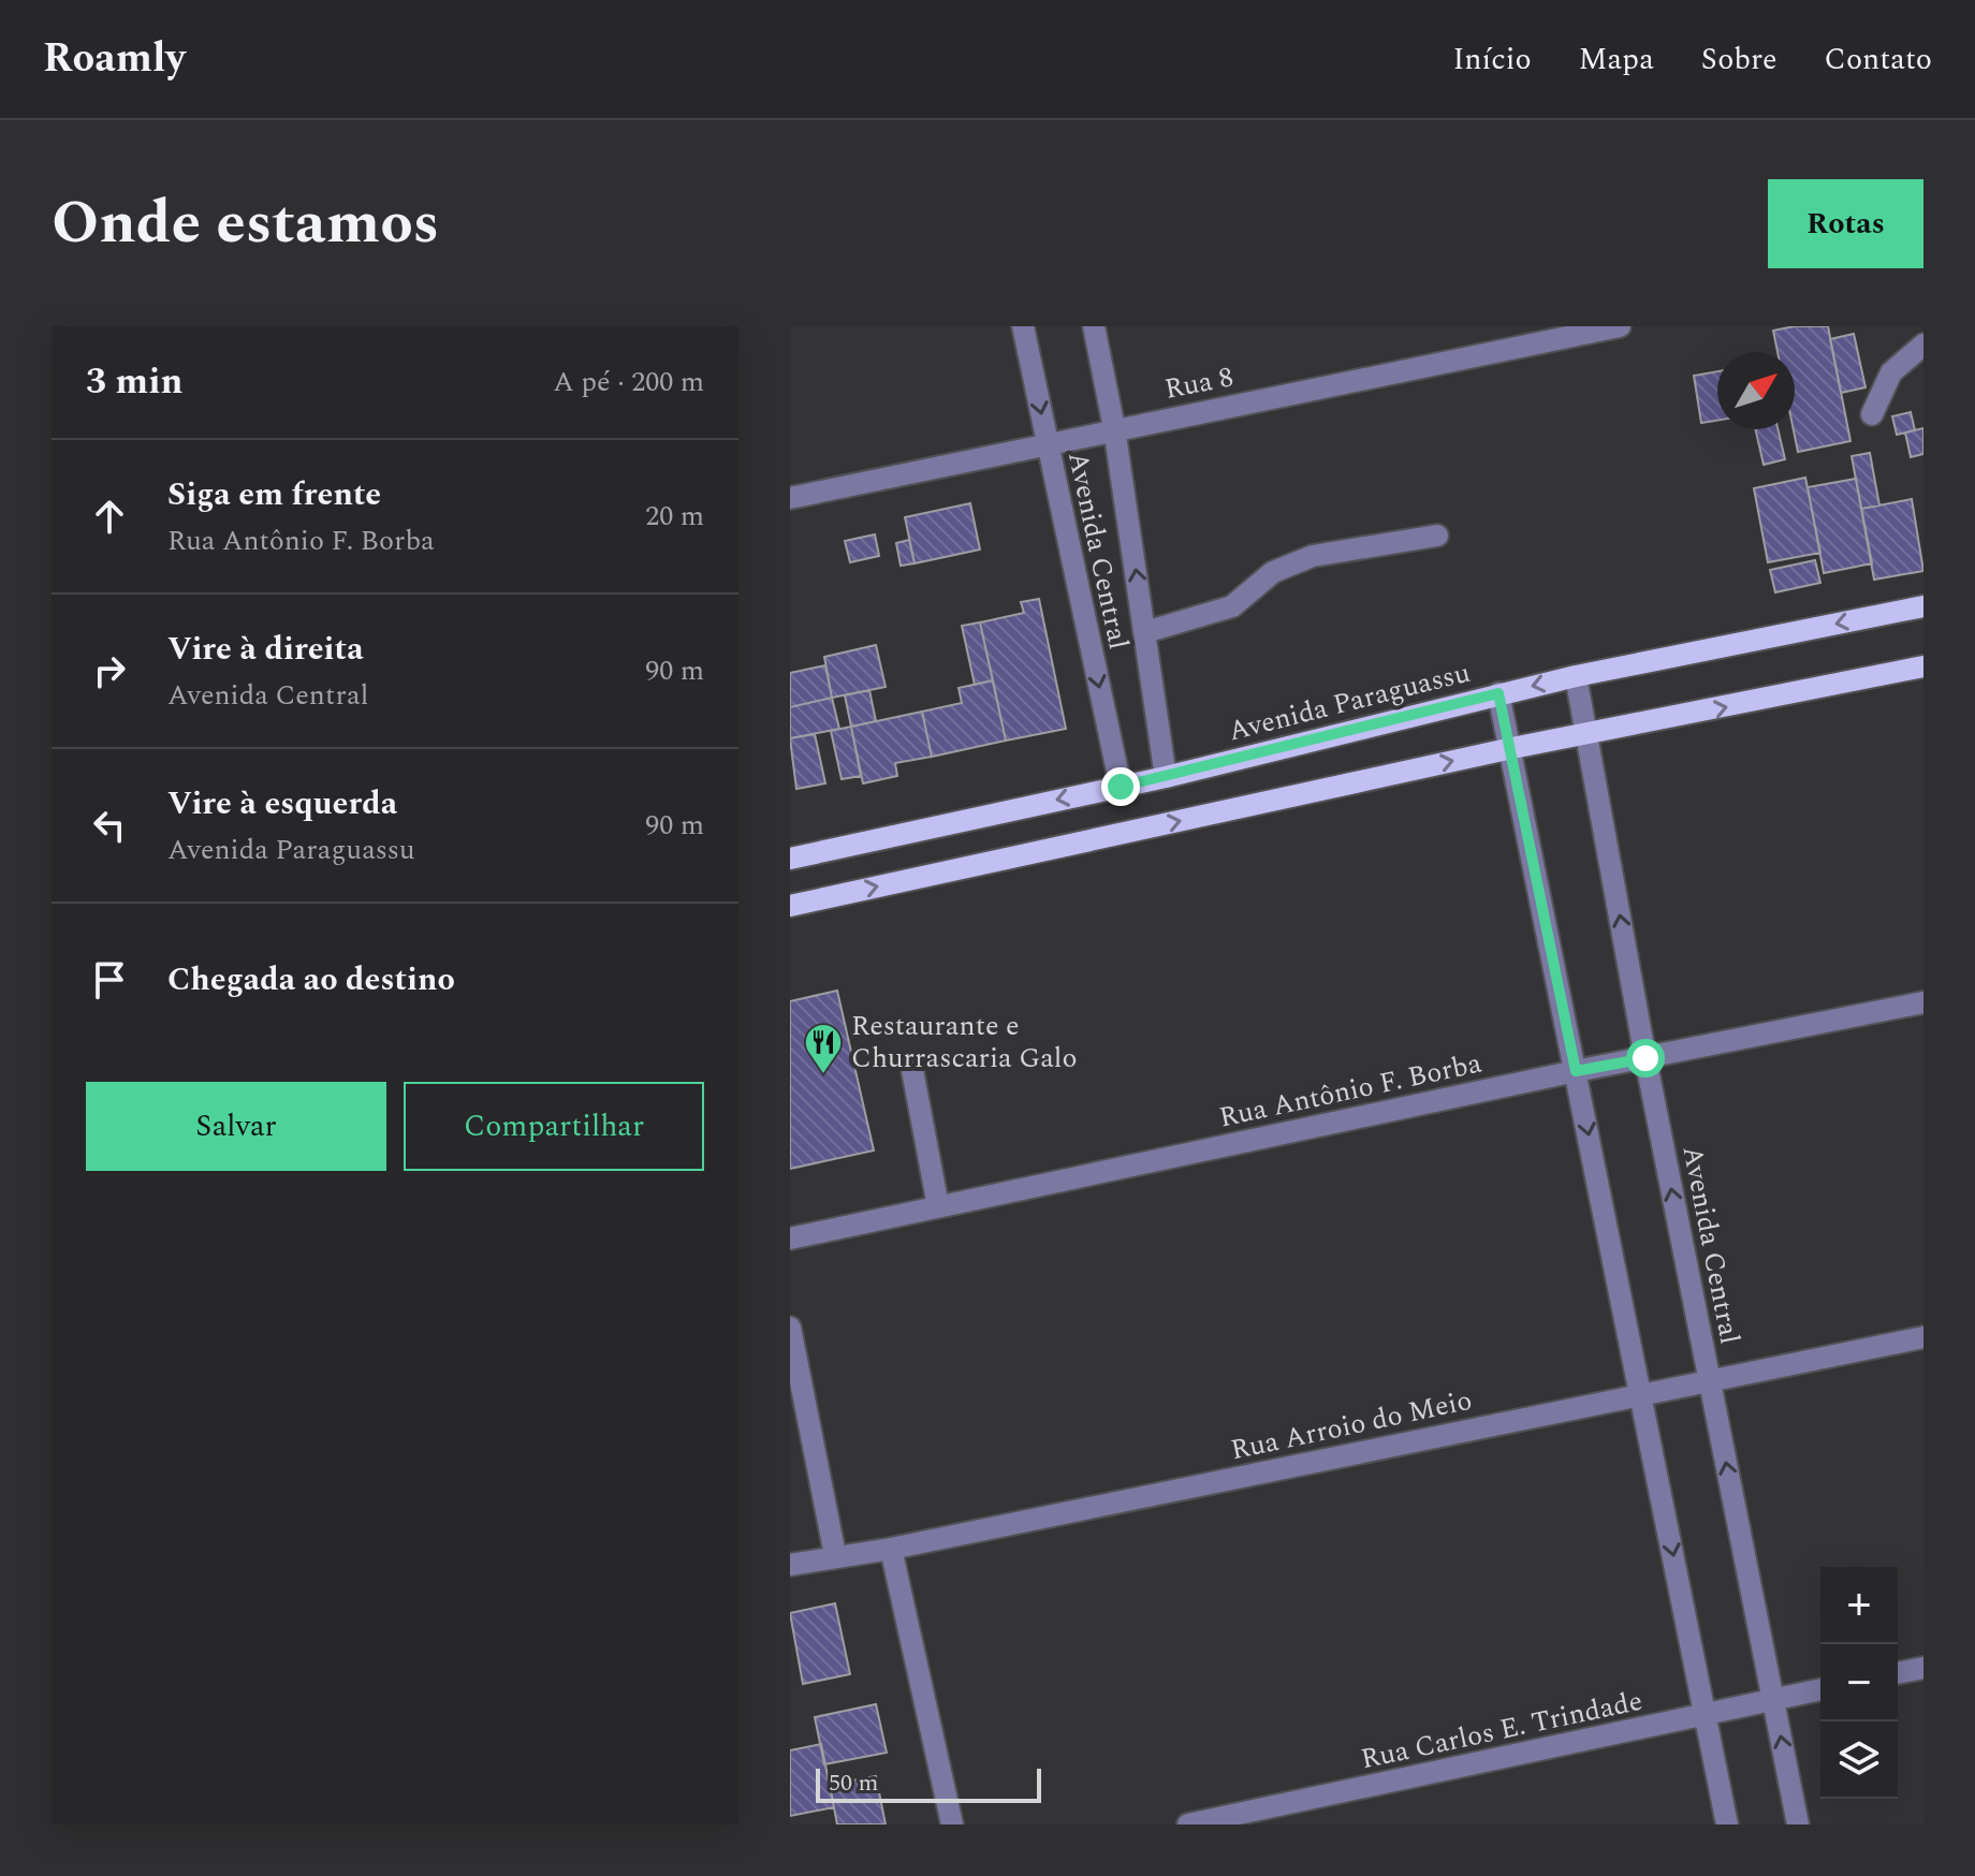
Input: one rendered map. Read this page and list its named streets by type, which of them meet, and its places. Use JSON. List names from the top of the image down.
{
  "streets": {
    "main road": ["Avenida Paraguassu"],
    "street": [
      "Rua 8",
      "Avenida Central",
      "Rua Antônio F. Borba",
      "Rua Arroio do Meio",
      "Rua Carlos E. Trindade"
    ]
  },
  "crossings": [
    ["Rua 8", "Avenida Central"],
    ["Avenida Central", "Avenida Paraguassu"],
    ["Avenida Central", "Rua Antônio F. Borba"],
    ["Avenida Central", "Rua Arroio do Meio"],
    ["Avenida Central", "Rua Carlos E. Trindade"]
  ],
  "places": {
    "restaurant": ["Restaurante e Churrascaria Galo"]
  },
  "scale_bar": "50 m",
  "north": "top right",
  "page": {
    "header": "Roamly",
    "nav": [
      "Início",
      "Mapa",
      "Sobre",
      "Contato"
    ],
    "title": "Onde estamos",
    "buttons": [
      "Rotas",
      ["Salvar", "Compartilhar"]
    ],
    "heading": ["3 min", "A pé · 200 m"],
    "list": [
      ["Siga em frente", "Rua Antônio F. Borba", "20 m"],
      ["Vire à direita", "Avenida Central", "90 m"],
      ["Vire à esquerda", "Avenida Paraguassu", "90 m"],
      "Chegada ao destino"
    ],
    "map_buttons": ["+", "−"],
    "scale": "50 m"
  }
}
